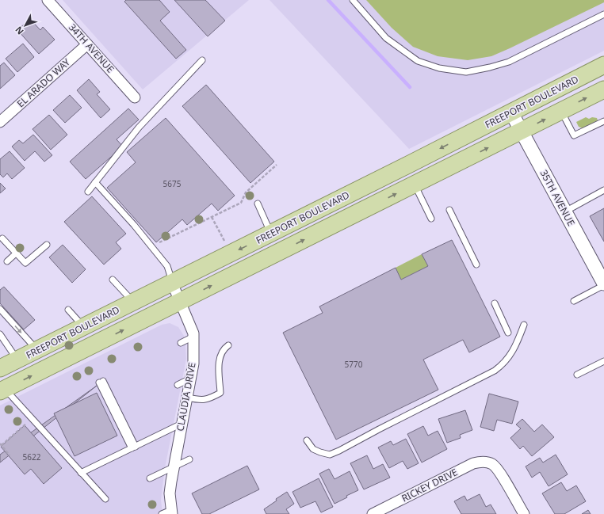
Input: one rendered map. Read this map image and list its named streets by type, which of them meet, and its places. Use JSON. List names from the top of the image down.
{
  "streets": {
    "main road": ["FREEPORT BOULEVARD"],
    "street": [
      "34TH AVENUE",
      "EL ARADO WAY",
      "35TH AVENUE",
      "CLAUDIA DRIVE",
      "RICKEY DRIVE"
    ]
  },
  "crossings": [
    ["34TH AVENUE", "EL ARADO WAY"],
    ["FREEPORT BOULEVARD", "35TH AVENUE"],
    ["FREEPORT BOULEVARD", "CLAUDIA DRIVE"]
  ],
  "house_numbers": ["5675", "5770", "5622"],
  "north": "bottom left"
}
